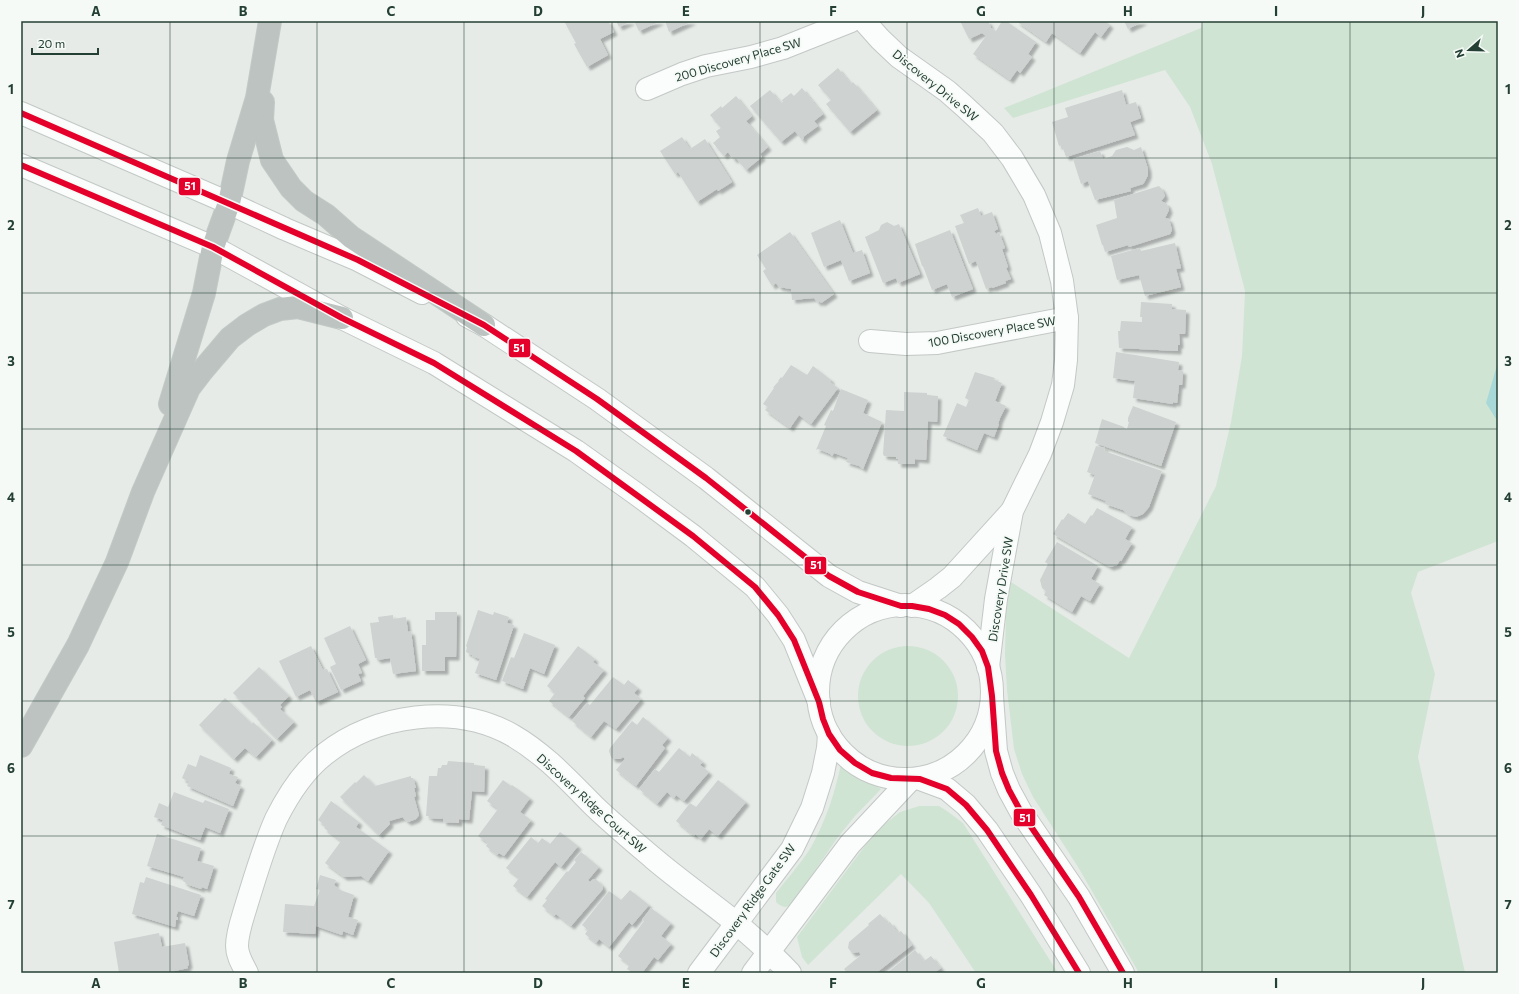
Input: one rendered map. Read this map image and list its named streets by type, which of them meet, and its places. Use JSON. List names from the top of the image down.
{
  "streets": {
    "street": [
      "200 Discovery Place SW",
      "Discovery Drive SW",
      "100 Discovery Place SW",
      "Discovery Ridge Court SW",
      "Discovery Ridge Gate SW"
    ]
  },
  "crossings": [
    ["Discovery Drive SW", "100 Discovery Place SW"],
    ["Discovery Ridge Court SW", "Discovery Ridge Gate SW"]
  ],
  "lines": ["transit line 51"],
  "scale_bar": "20 m",
  "north": "left",
  "grid": {
    "columns": [
      "A",
      "B",
      "C",
      "D",
      "E",
      "F",
      "G",
      "H",
      "I",
      "J"
    ],
    "rows": [
      "1",
      "2",
      "3",
      "4",
      "5",
      "6",
      "7"
    ]
  }
}
